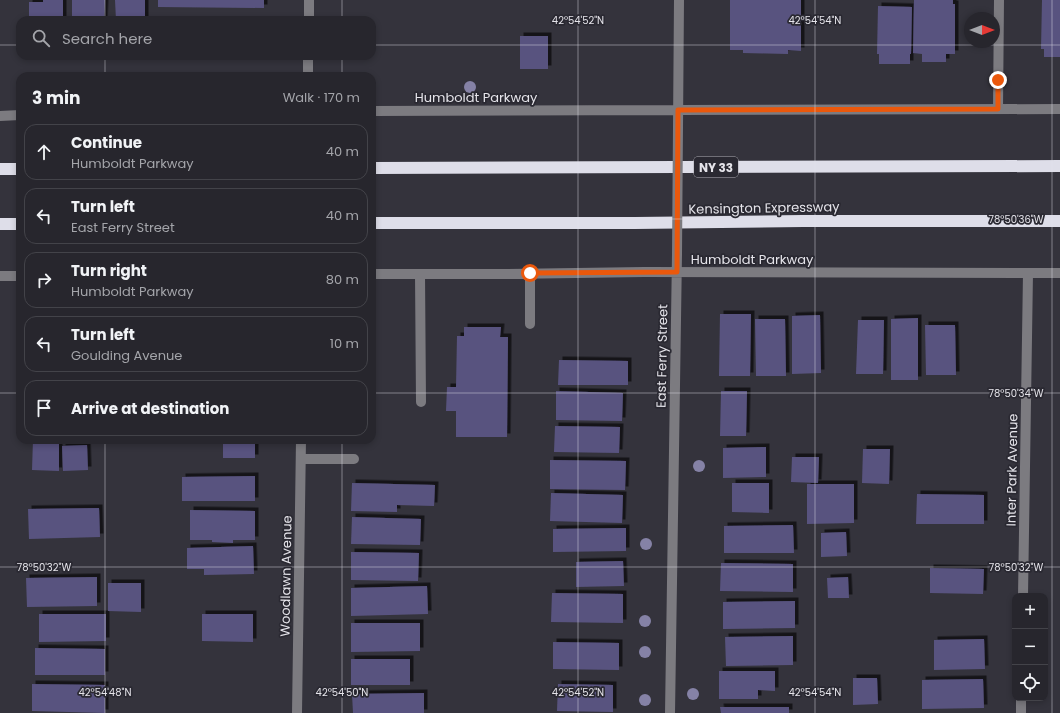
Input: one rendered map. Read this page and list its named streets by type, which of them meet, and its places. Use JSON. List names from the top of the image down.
{
  "streets": {
    "highway": ["NY 33", "Kensington Expressway"],
    "street": [
      "Humboldt Parkway",
      "East Ferry Street",
      "Inter Park Avenue",
      "Woodlawn Avenue"
    ]
  },
  "crossings": [
    ["Humboldt Parkway", "East Ferry Street"],
    ["Humboldt Parkway", "Inter Park Avenue"]
  ],
  "north": "right",
  "page": {
    "search": "Search here",
    "heading": ["3 min", "Walk · 170 m"],
    "list": [
      ["Continue", "Humboldt Parkway", "40 m"],
      ["Turn left", "East Ferry Street", "40 m"],
      ["Turn right", "Humboldt Parkway", "80 m"],
      ["Turn left", "Goulding Avenue", "10 m"],
      "Arrive at destination"
    ],
    "map_buttons": ["+", "−"]
  },
  "coordinates": [
    "42°54'52\"N",
    "42°54'54\"N",
    "78°50'36\"W",
    "78°50'34\"W",
    "78°50'32\"W",
    "42°54'48\"N",
    "42°54'50\"N"
  ]
}
